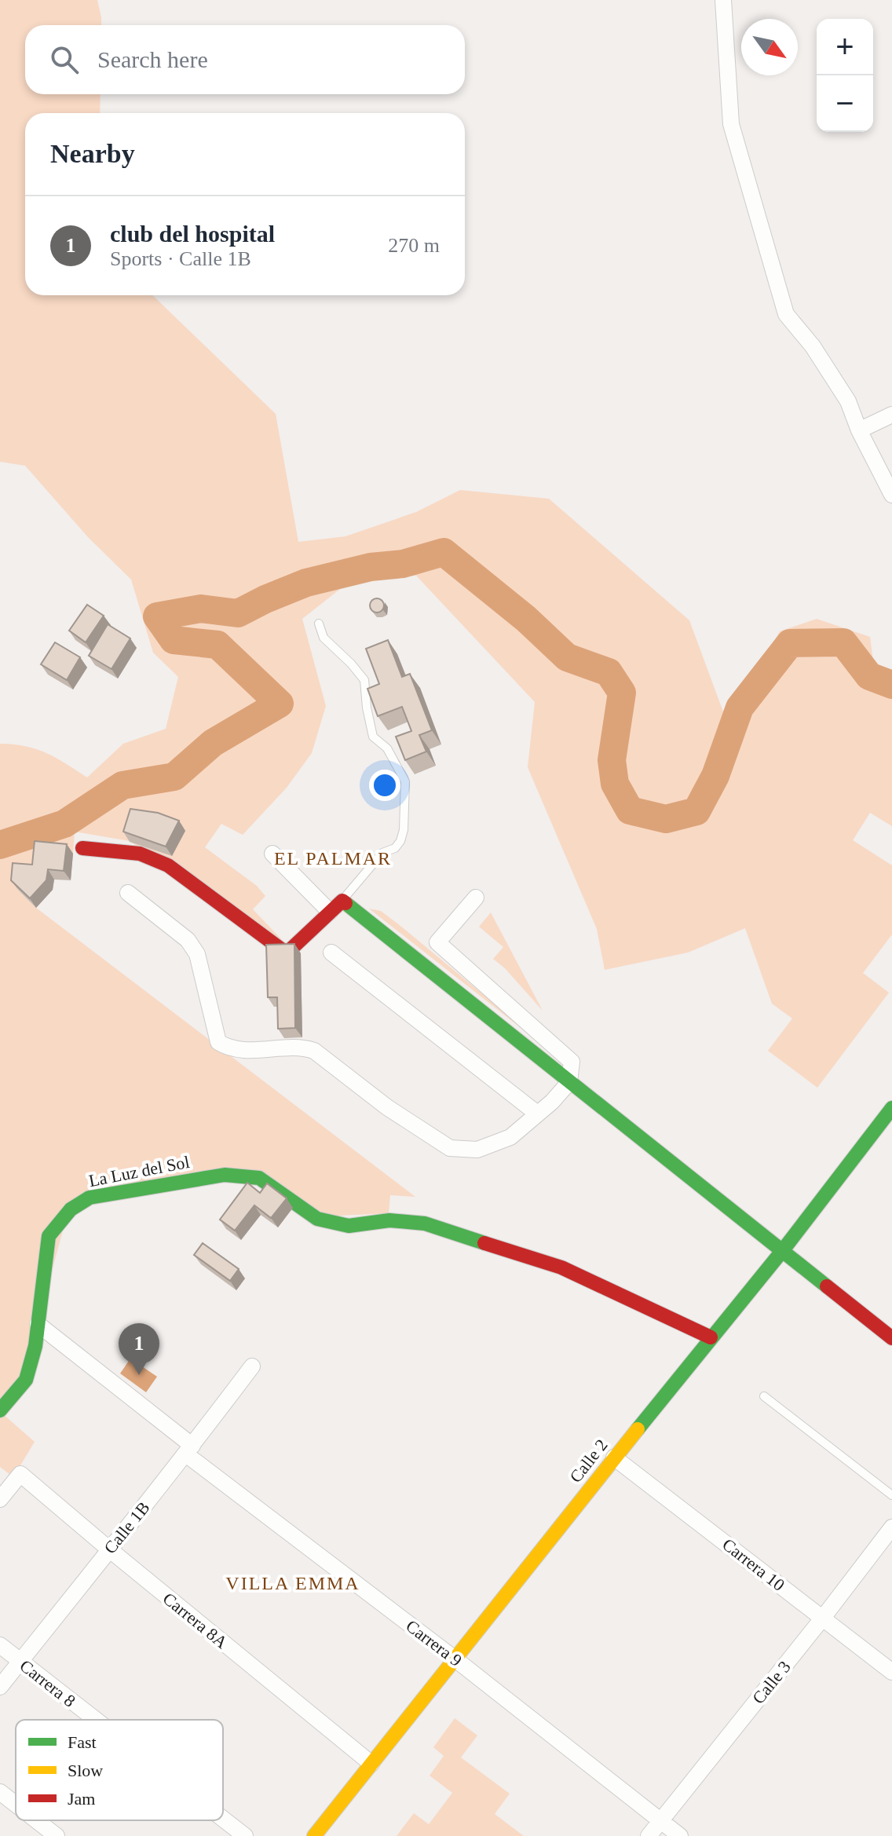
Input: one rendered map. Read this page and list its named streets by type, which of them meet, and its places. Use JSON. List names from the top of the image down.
{
  "streets": {
    "street": [
      "La Luz del Sol",
      "Calle 2",
      "Calle 1B",
      "Carrera 10",
      "Carrera 8A",
      "Carrera 9",
      "Calle 3",
      "Carrera 8"
    ]
  },
  "crossings": [
    ["La Luz del Sol", "Calle 2"],
    ["La Luz del Sol", "Carrera 9"],
    ["Calle 2", "Carrera 10"],
    ["Calle 2", "Carrera 8A"],
    ["Calle 2", "Carrera 9"],
    ["Calle 1B", "Carrera 8A"],
    ["Calle 1B", "Carrera 9"],
    ["Calle 1B", "Carrera 8"],
    ["Carrera 10", "Calle 3"],
    ["Carrera 9", "Calle 3"]
  ],
  "districts": ["EL PALMAR", "VILLA EMMA"],
  "legend": ["Fast", "Slow", "Jam"],
  "north": "bottom right",
  "page": {
    "map_buttons": ["+", "−"],
    "search": "Search here",
    "heading": "Nearby",
    "list": [
      {
        "mark": "1",
        "name": "club del hospital",
        "note": "Sports · Calle 1B",
        "value": "270 m"
      }
    ],
    "pins": "1"
  }
}
